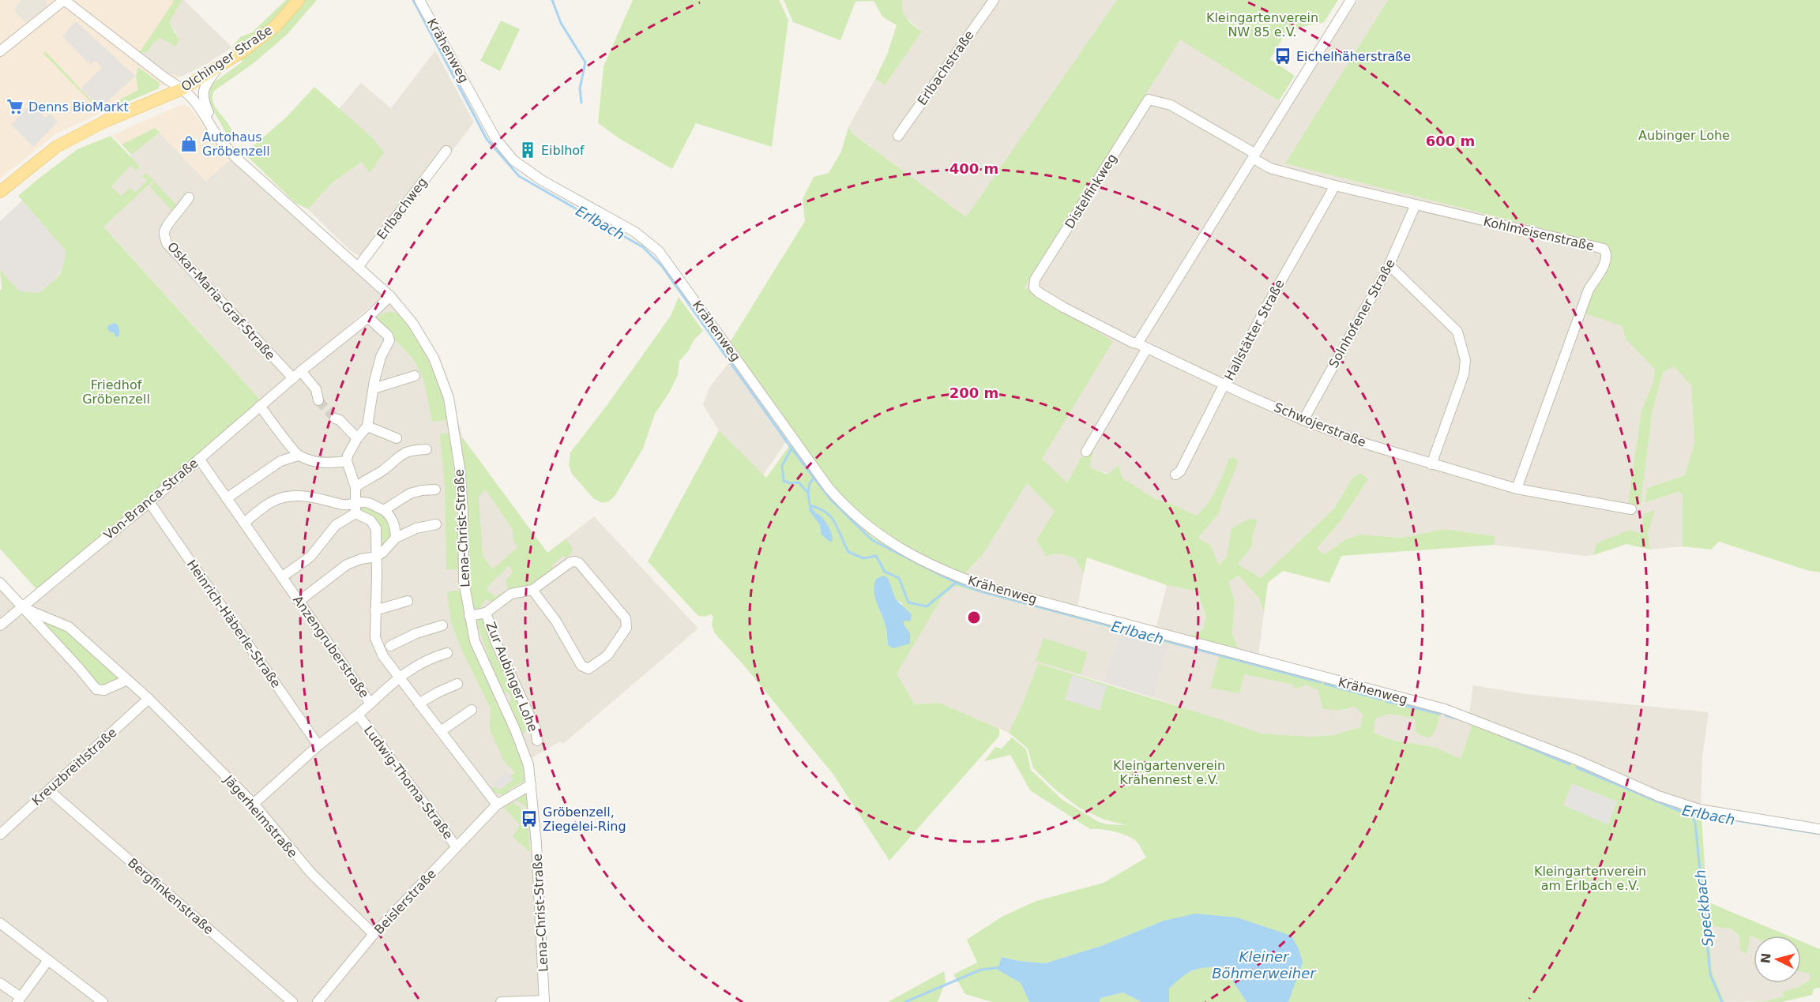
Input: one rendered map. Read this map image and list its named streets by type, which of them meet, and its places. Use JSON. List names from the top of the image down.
{
  "streets": {
    "main road": ["Olchinger Straße"],
    "street": [
      "Krähenweg",
      "Erlbachstraße",
      "Distelfinkweg",
      "Erlbachweg",
      "Kohlmeisenstraße",
      "Oskar-Maria-Graf-Straße",
      "Solnhofener Straße",
      "Hallstätter Straße",
      "Schwojerstraße",
      "Von-Branca-Straße",
      "Lena-Christ-Straße",
      "Heinrich-Häberle-Straße",
      "Anzengruberstraße",
      "Zur Aubinger Lohe",
      "Kreuzbreitlstraße",
      "Ludwig-Thoma-Straße",
      "Jägerheimstraße",
      "Bergfinkenstraße",
      "Beislerstraße"
    ]
  },
  "crossings": [
    ["Olchinger Straße", "Lena-Christ-Straße"],
    ["Distelfinkweg", "Kohlmeisenstraße"],
    ["Distelfinkweg", "Schwojerstraße"],
    ["Erlbachweg", "Lena-Christ-Straße"],
    ["Kohlmeisenstraße", "Solnhofener Straße"],
    ["Kohlmeisenstraße", "Hallstätter Straße"],
    ["Kohlmeisenstraße", "Schwojerstraße"],
    ["Oskar-Maria-Graf-Straße", "Von-Branca-Straße"],
    ["Solnhofener Straße", "Schwojerstraße"],
    ["Hallstätter Straße", "Schwojerstraße"],
    ["Von-Branca-Straße", "Lena-Christ-Straße"],
    ["Von-Branca-Straße", "Heinrich-Häberle-Straße"],
    ["Von-Branca-Straße", "Anzengruberstraße"],
    ["Von-Branca-Straße", "Jägerheimstraße"],
    ["Lena-Christ-Straße", "Anzengruberstraße"],
    ["Lena-Christ-Straße", "Beislerstraße"],
    ["Heinrich-Häberle-Straße", "Ludwig-Thoma-Straße"],
    ["Anzengruberstraße", "Ludwig-Thoma-Straße"],
    ["Kreuzbreitlstraße", "Jägerheimstraße"],
    ["Kreuzbreitlstraße", "Bergfinkenstraße"],
    ["Ludwig-Thoma-Straße", "Jägerheimstraße"],
    ["Ludwig-Thoma-Straße", "Beislerstraße"],
    ["Jägerheimstraße", "Beislerstraße"]
  ],
  "water": ["Erlbach", "Speckbach", "Kleiner Böhmerweiher"],
  "parks": [
    "Kleingartenverein NW 85 e.V.",
    "Aubinger Lohe",
    "Friedhof Gröbenzell",
    "Kleingartenverein Krähennest e.V.",
    "Kleingartenverein am Erlbach e.V."
  ],
  "places": {
    "bus stop": ["Eichelhäherstraße", "Gröbenzell, Ziegelei-Ring"],
    "supermarket": ["Denns BioMarkt"],
    "shop": ["Autohaus Gröbenzell"],
    "building": ["Eiblhof"]
  },
  "north": "left",
  "rings": ["600 m", "400 m", "200 m"]
}
